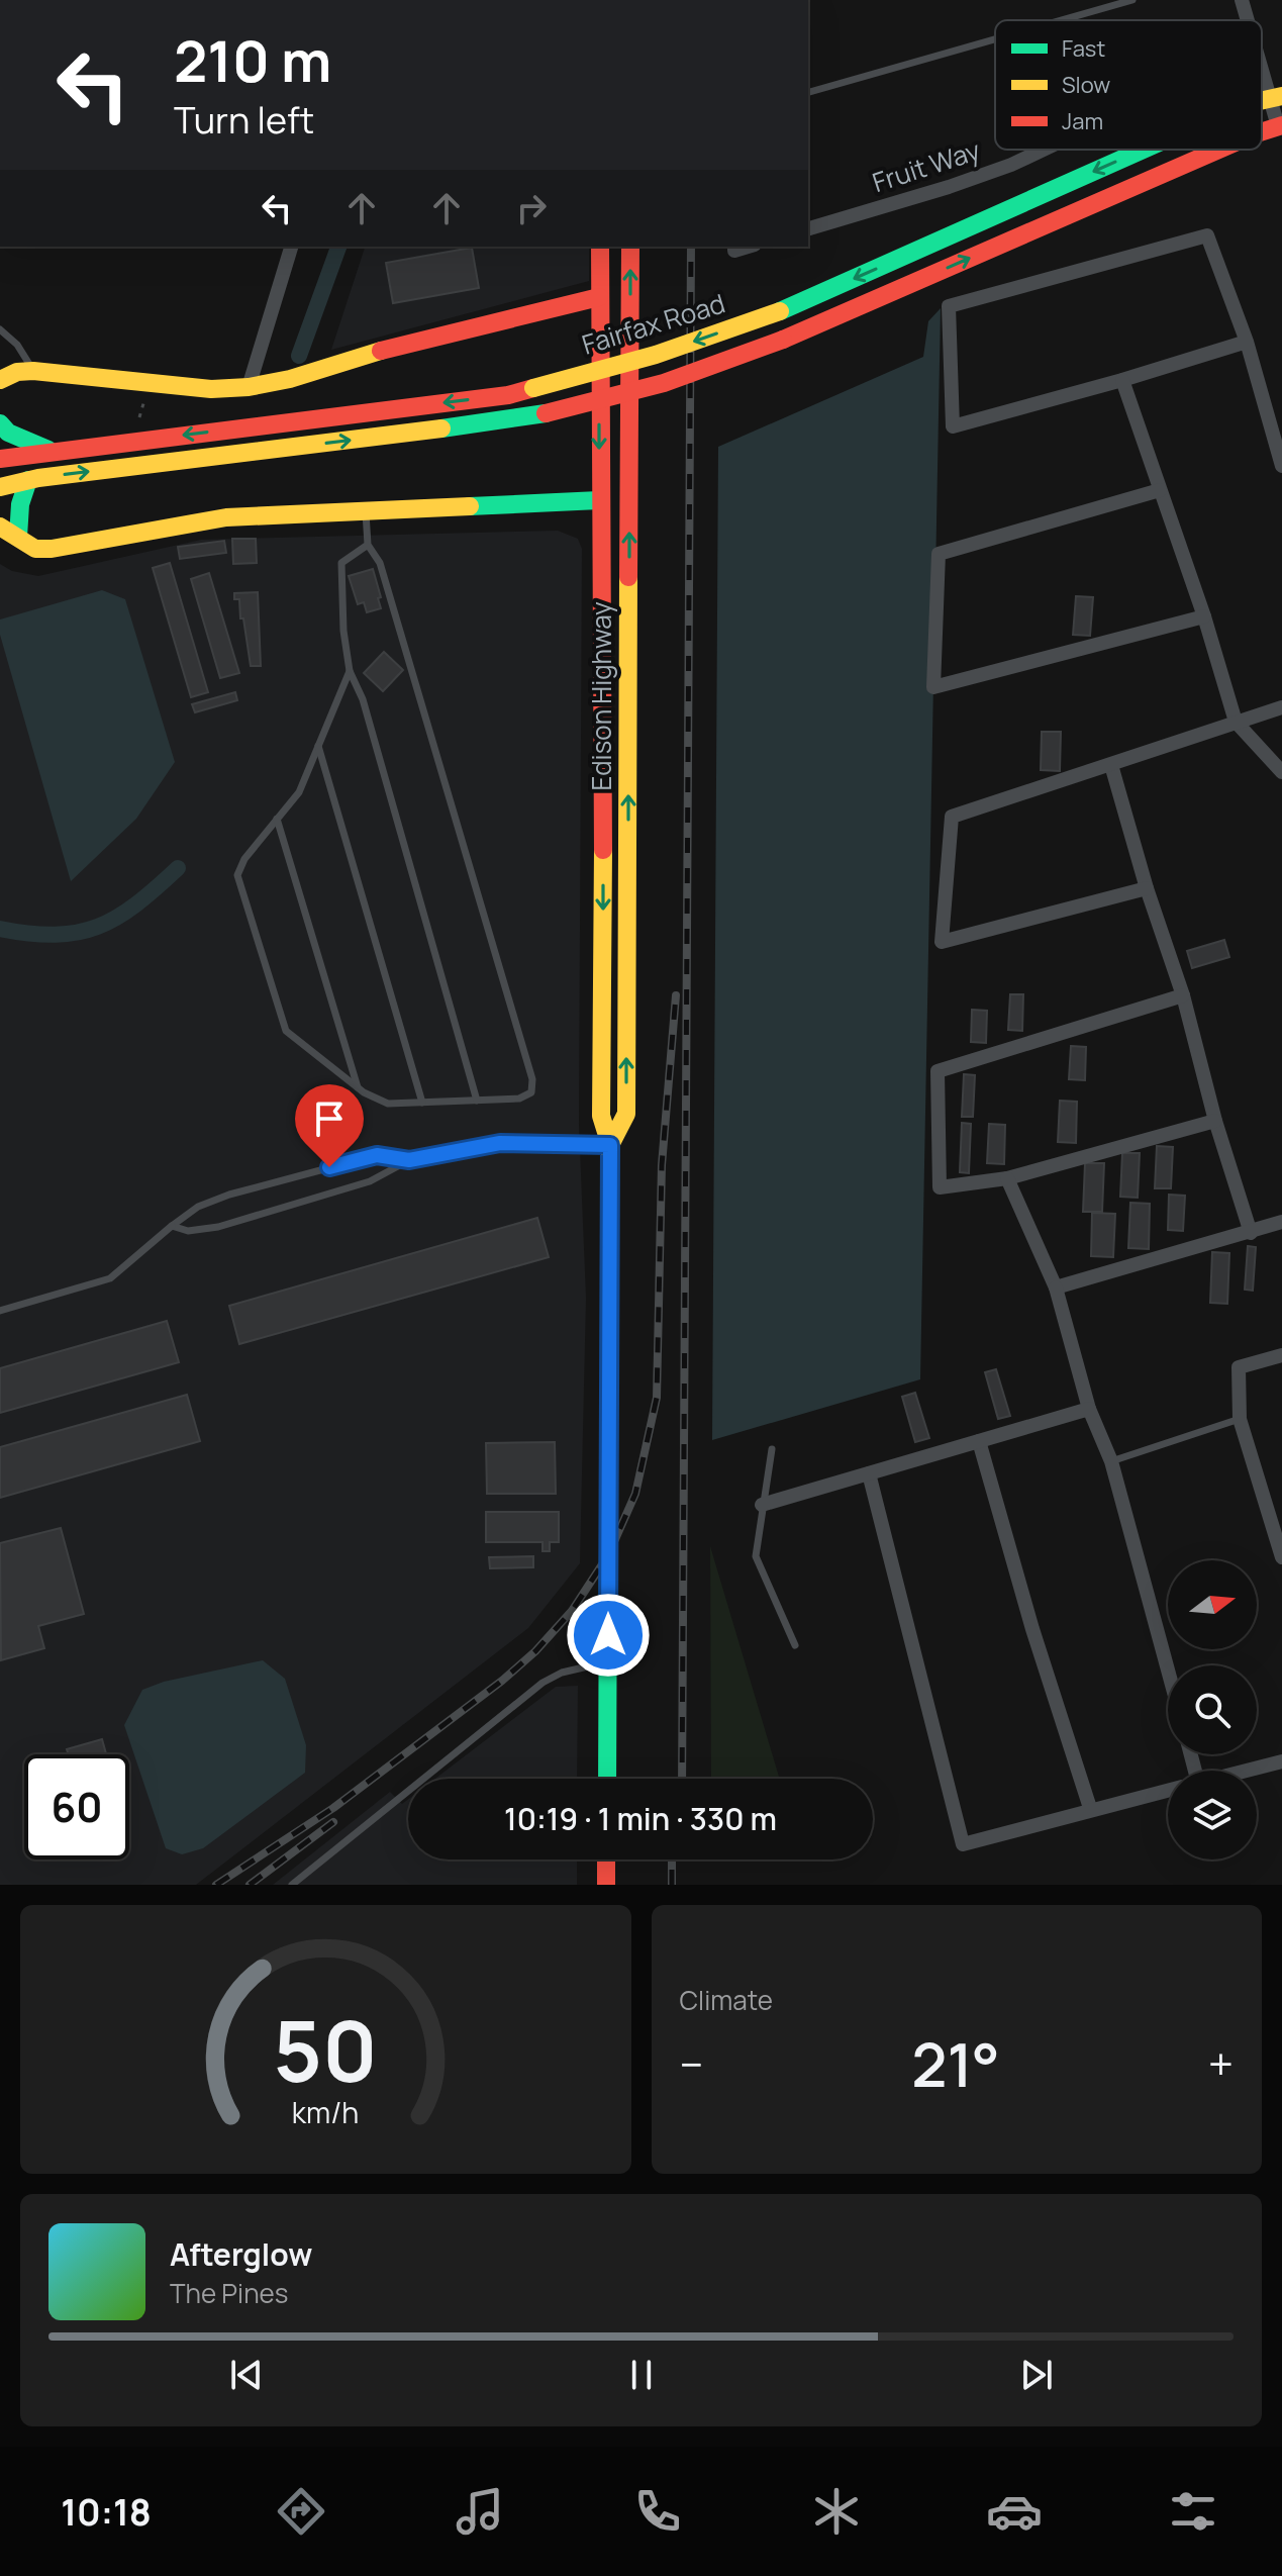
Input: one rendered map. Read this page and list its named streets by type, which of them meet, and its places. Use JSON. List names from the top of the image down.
{
  "streets": {
    "main road": ["Fairfax Road", "Edison Highway"],
    "street": ["Fruit Way"]
  },
  "legend": ["Fast", "Slow", "Jam"],
  "north": "right",
  "page": {
    "turn": ["210 m", "Turn left"],
    "limit": "60",
    "trip": "10:19 · 1 min · 330 m",
    "tile": "Climate",
    "heat": ["−", "21°", "+"],
    "song": ["Afterglow", "The Pines"],
    "tabs": "10:18",
    "gauge": ["50", "km/h"]
  }
}
